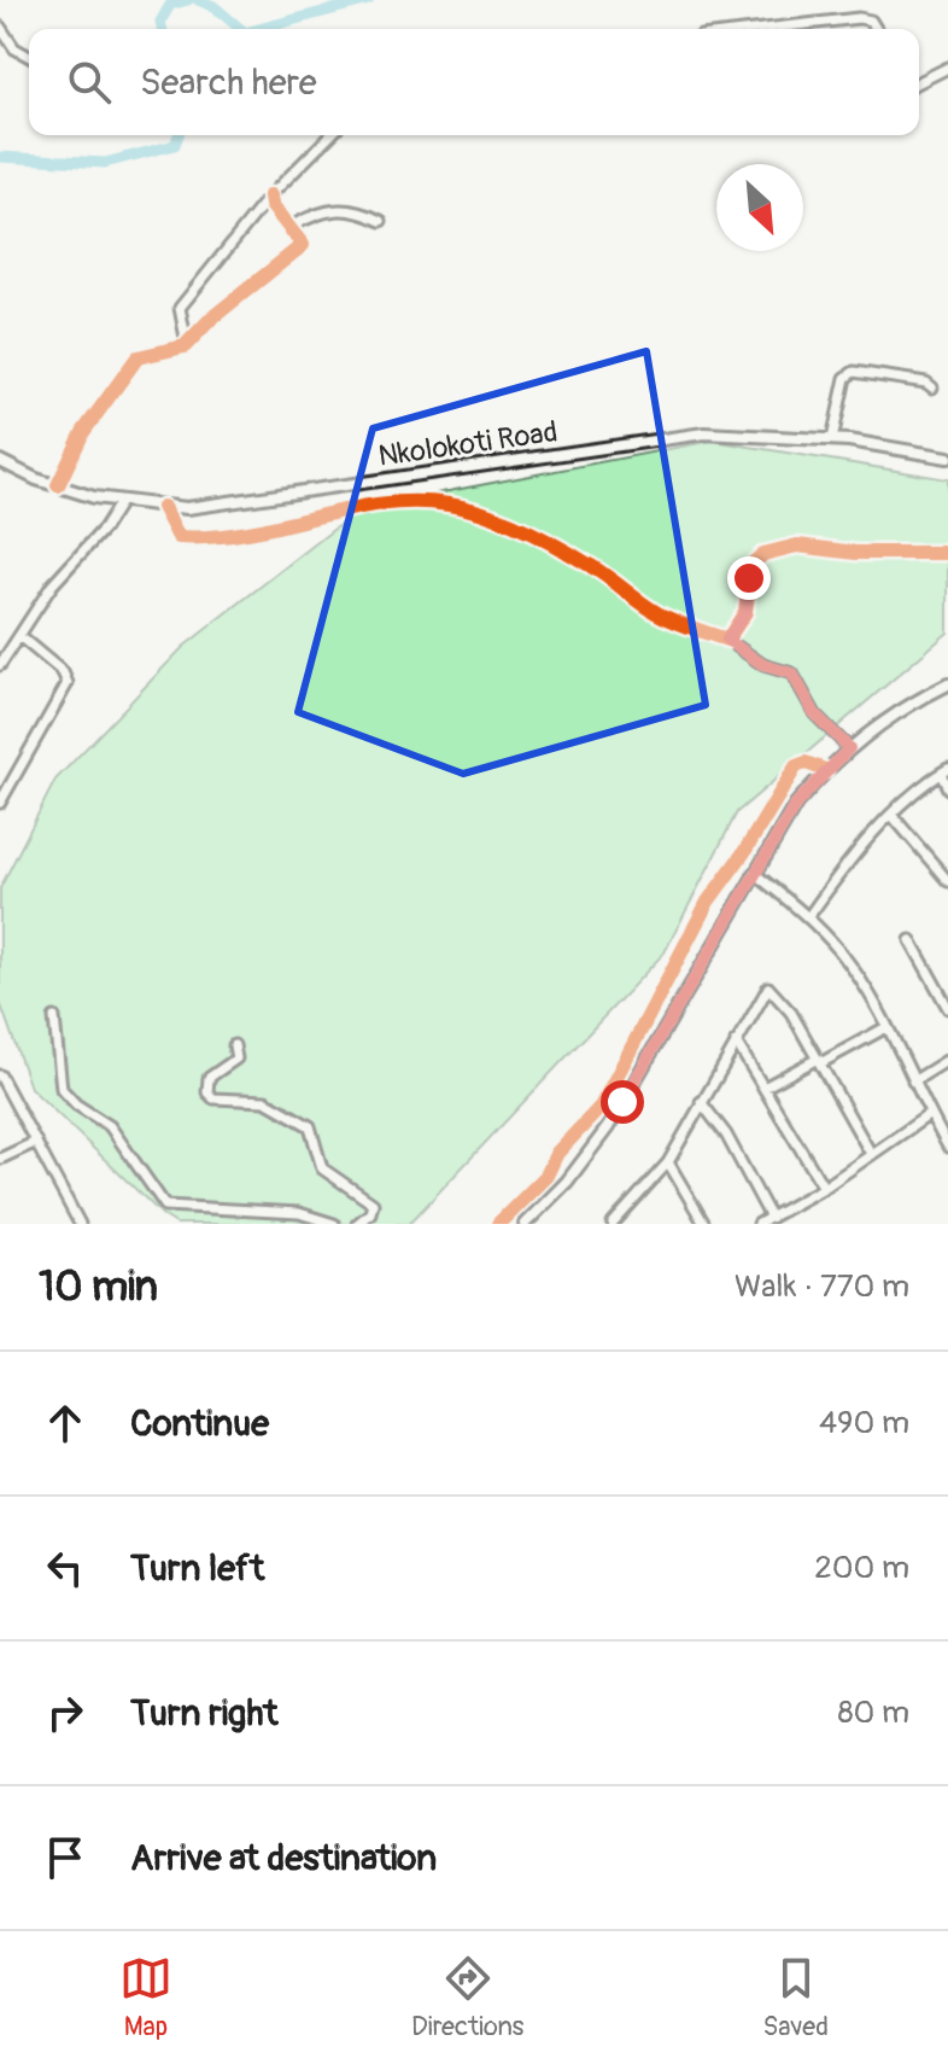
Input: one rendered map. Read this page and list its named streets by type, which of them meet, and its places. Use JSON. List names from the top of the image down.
{
  "streets": {
    "main road": ["Nkolokoti Road"]
  },
  "north": "bottom right",
  "page": {
    "search": "Search here",
    "heading": ["10 min", "Walk · 770 m"],
    "list": [
      ["Continue", "490 m"],
      ["Turn left", "200 m"],
      ["Turn right", "80 m"],
      "Arrive at destination"
    ],
    "nav": ["Map", "Directions", "Saved"]
  }
}
